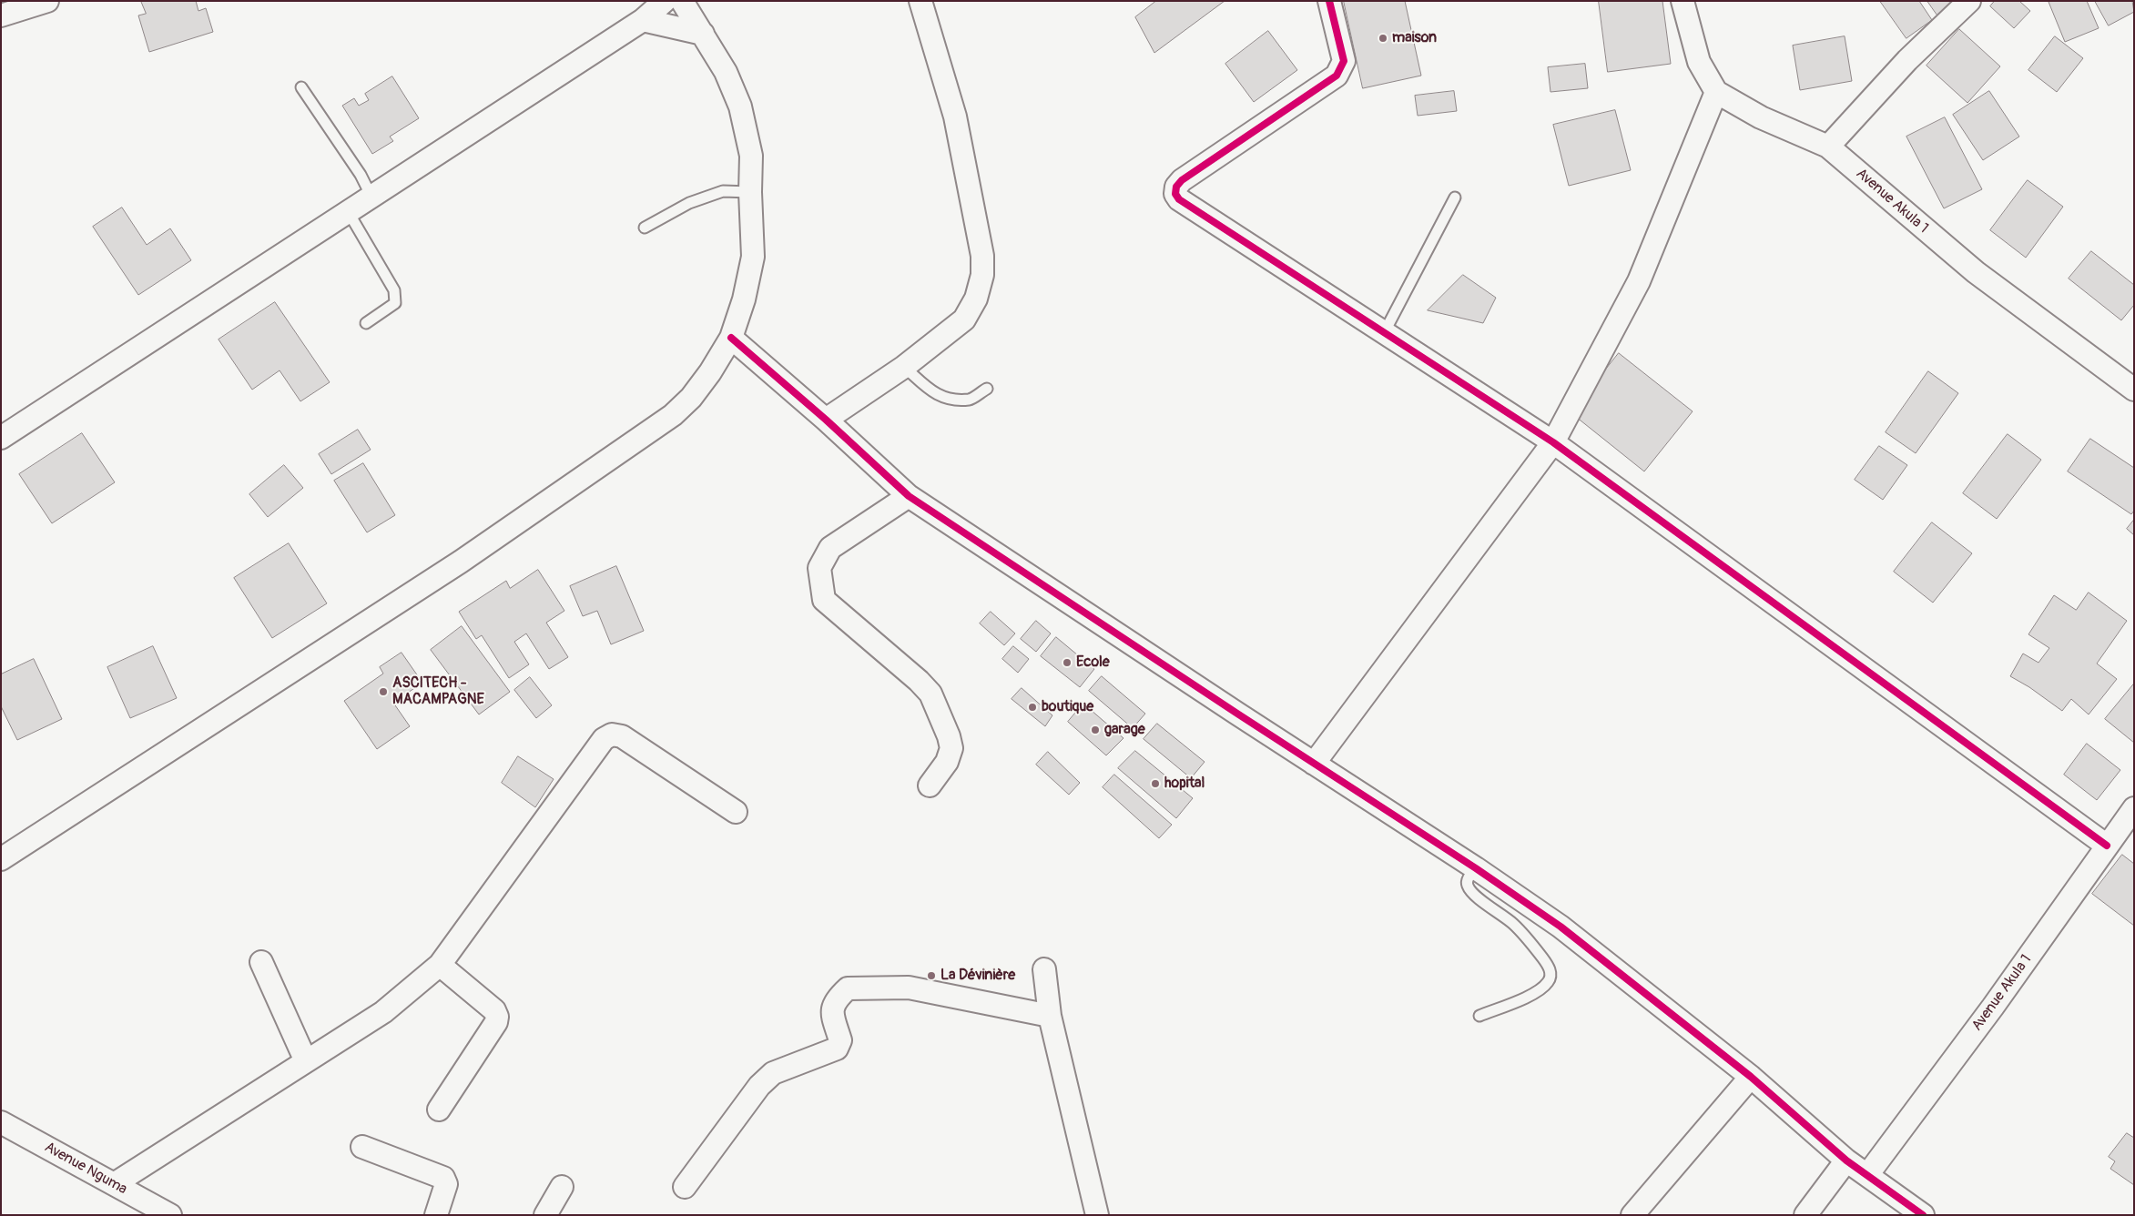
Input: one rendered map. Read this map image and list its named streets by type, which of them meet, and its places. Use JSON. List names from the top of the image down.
{
  "streets": {
    "street": ["Avenue Akula 1", "Avenue Nguma"]
  },
  "places": [
    "maison",
    "Ecole",
    "ASCITECH - MACAMPAGNE",
    "boutique",
    "garage",
    "hopital",
    "La Dévinière"
  ]
}
